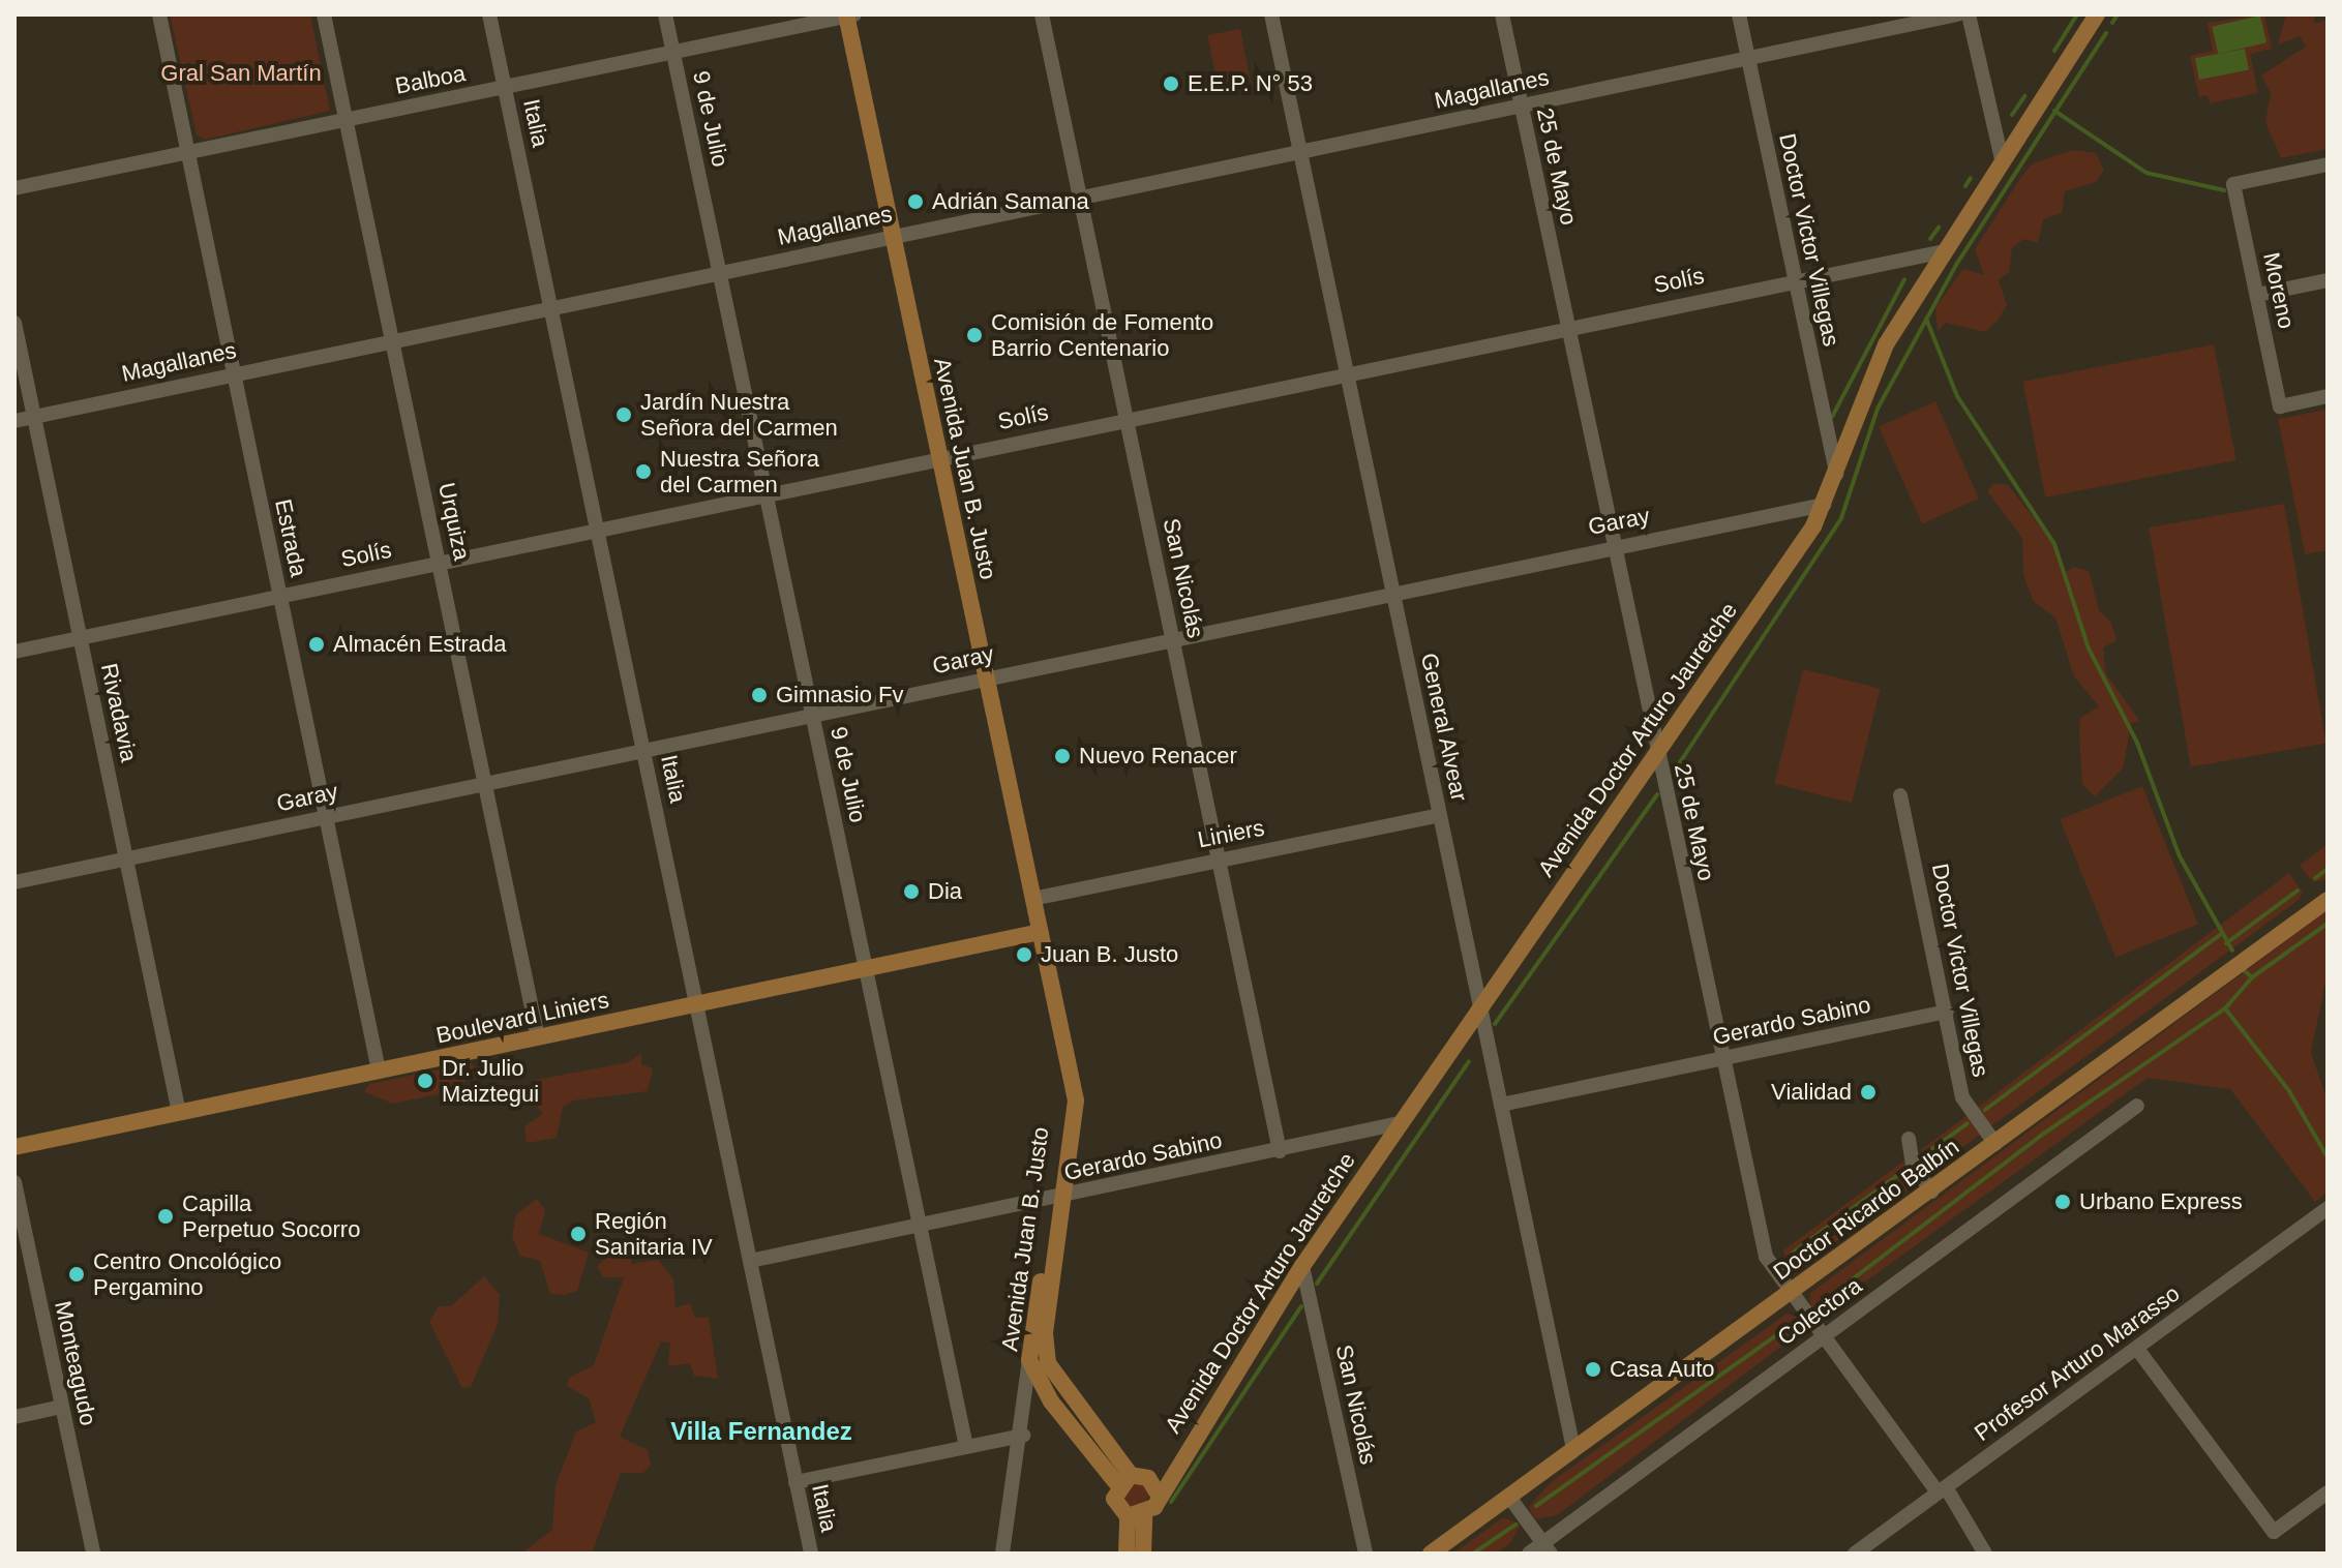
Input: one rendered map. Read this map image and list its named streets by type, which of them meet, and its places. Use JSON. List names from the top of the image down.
{
  "streets": {
    "main road": [
      "Avenida Juan B. Justo",
      "Avenida Doctor Arturo Jauretche",
      "Boulevard Liniers",
      "Doctor Ricardo Balbín"
    ],
    "street": [
      "Balboa",
      "Magallanes",
      "9 de Julio",
      "Italia",
      "25 de Mayo",
      "Doctor Victor Villegas",
      "Solís",
      "Moreno",
      "Urquiza",
      "Garay",
      "Estrada",
      "San Nicolás",
      "Rivadavia",
      "General Alvear",
      "Liniers",
      "Gerardo Sabino",
      "Colectora",
      "Monteagudo",
      "Profesor Arturo Marasso"
    ]
  },
  "crossings": [
    ["Balboa", "9 de Julio"],
    ["Balboa", "Italia"],
    ["Balboa", "Avenida Juan B. Justo"],
    ["Balboa", "Urquiza"],
    ["Balboa", "Estrada"],
    ["Magallanes", "9 de Julio"],
    ["Magallanes", "Italia"],
    ["Magallanes", "25 de Mayo"],
    ["Magallanes", "Doctor Victor Villegas"],
    ["Magallanes", "Avenida Juan B. Justo"],
    ["Magallanes", "Urquiza"],
    ["Magallanes", "Estrada"],
    ["Magallanes", "San Nicolás"],
    ["Magallanes", "Rivadavia"],
    ["Magallanes", "General Alvear"],
    ["9 de Julio", "Solís"],
    ["9 de Julio", "Garay"],
    ["9 de Julio", "Boulevard Liniers"],
    ["9 de Julio", "Gerardo Sabino"],
    ["Italia", "Solís"],
    ["Italia", "Garay"],
    ["Italia", "Boulevard Liniers"],
    ["Italia", "Gerardo Sabino"],
    ["25 de Mayo", "Solís"],
    ["25 de Mayo", "Garay"],
    ["25 de Mayo", "Avenida Doctor Arturo Jauretche"],
    ["25 de Mayo", "Gerardo Sabino"],
    ["25 de Mayo", "Doctor Ricardo Balbín"],
    ["25 de Mayo", "Colectora"],
    ["25 de Mayo", "Profesor Arturo Marasso"],
    ["Doctor Victor Villegas", "Solís"],
    ["Doctor Victor Villegas", "Avenida Doctor Arturo Jauretche"],
    ["Doctor Victor Villegas", "Gerardo Sabino"],
    ["Doctor Victor Villegas", "Doctor Ricardo Balbín"],
    ["Solís", "Avenida Juan B. Justo"],
    ["Solís", "Urquiza"],
    ["Solís", "Estrada"],
    ["Solís", "San Nicolás"],
    ["Solís", "Rivadavia"],
    ["Solís", "General Alvear"],
    ["Solís", "Avenida Doctor Arturo Jauretche"],
    ["Avenida Juan B. Justo", "Garay"],
    ["Avenida Juan B. Justo", "Avenida Doctor Arturo Jauretche"],
    ["Avenida Juan B. Justo", "Liniers"],
    ["Avenida Juan B. Justo", "Boulevard Liniers"],
    ["Avenida Juan B. Justo", "Gerardo Sabino"],
    ["Urquiza", "Garay"],
    ["Urquiza", "Boulevard Liniers"],
    ["Garay", "Estrada"],
    ["Garay", "San Nicolás"],
    ["Garay", "Rivadavia"],
    ["Garay", "General Alvear"],
    ["Garay", "Avenida Doctor Arturo Jauretche"],
    ["Estrada", "Boulevard Liniers"],
    ["San Nicolás", "Avenida Doctor Arturo Jauretche"],
    ["San Nicolás", "Liniers"],
    ["San Nicolás", "Gerardo Sabino"],
    ["Rivadavia", "Boulevard Liniers"],
    ["General Alvear", "Avenida Doctor Arturo Jauretche"],
    ["General Alvear", "Liniers"],
    ["General Alvear", "Gerardo Sabino"],
    ["General Alvear", "Doctor Ricardo Balbín"],
    ["Avenida Doctor Arturo Jauretche", "Gerardo Sabino"]
  ],
  "districts": ["Villa Fernandez"],
  "parks": ["Gral San Martín"],
  "places": [
    "E.E.P. N° 53",
    "Adrián Samana",
    "Comisión de Fomento Barrio Centenario",
    "Jardín Nuestra Señora del Carmen",
    "Nuestra Señora del Carmen",
    "Almacén Estrada",
    "Gimnasio Fv",
    "Nuevo Renacer",
    "Dia",
    "Juan B. Justo",
    "Dr. Julio Maiztegui",
    "Vialidad",
    "Urbano Express",
    "Capilla Perpetuo Socorro",
    "Región Sanitaria IV",
    "Centro Oncológico Pergamino",
    "Casa Auto"
  ]
}
